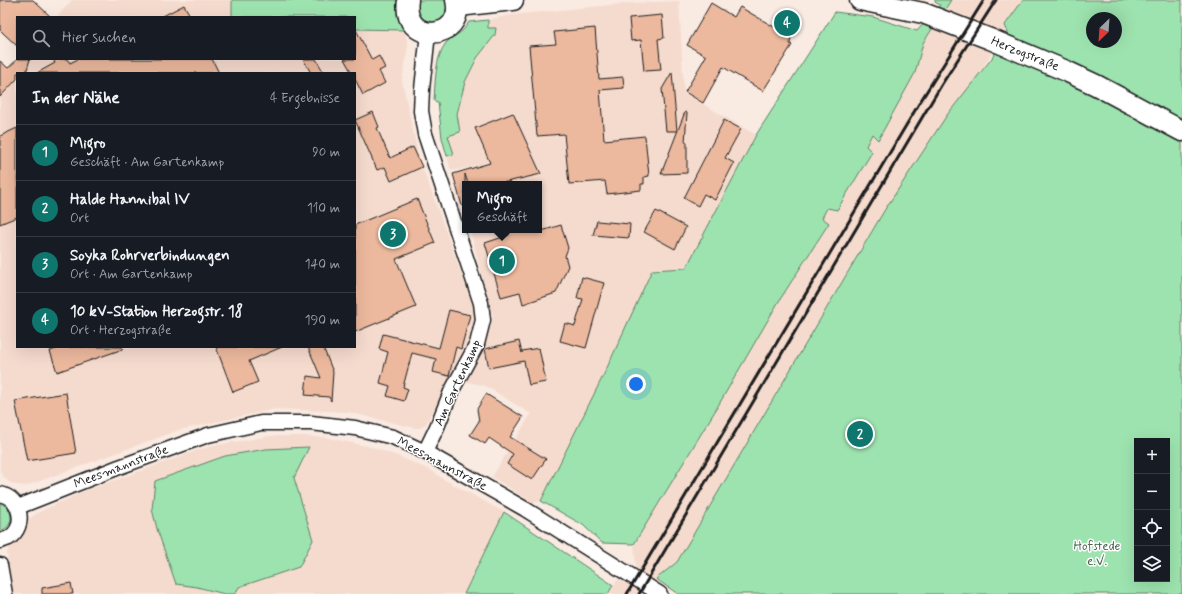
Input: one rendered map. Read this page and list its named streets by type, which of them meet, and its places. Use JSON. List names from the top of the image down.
{
  "streets": {
    "street": ["Herzogstraße", "Am Gartenkamp", "Meesmannstraße"]
  },
  "crossings": [
    ["Am Gartenkamp", "Meesmannstraße"]
  ],
  "parks": ["Hofstede e.V."],
  "north": "bottom left",
  "page": {
    "pins": [
      "4",
      "3",
      "1",
      "2"
    ],
    "search": "Hier suchen",
    "heading": ["In der Nähe", "4 Ergebnisse"],
    "list": [
      {
        "mark": "1",
        "name": "Migro",
        "note": "Geschäft · Am Gartenkamp",
        "value": "90 m"
      },
      {
        "mark": "2",
        "name": "Halde Hannibal IV",
        "note": "Ort",
        "value": "110 m"
      },
      {
        "mark": "3",
        "name": "Soyka Rohrverbindungen",
        "note": "Ort · Am Gartenkamp",
        "value": "140 m"
      },
      {
        "mark": "4",
        "name": "10 kV-Station Herzogstr. 18",
        "note": "Ort · Herzogstraße",
        "value": "190 m"
      }
    ],
    "popup": ["Migro", "Geschäft"],
    "map_buttons": ["+", "−"]
  }
}
